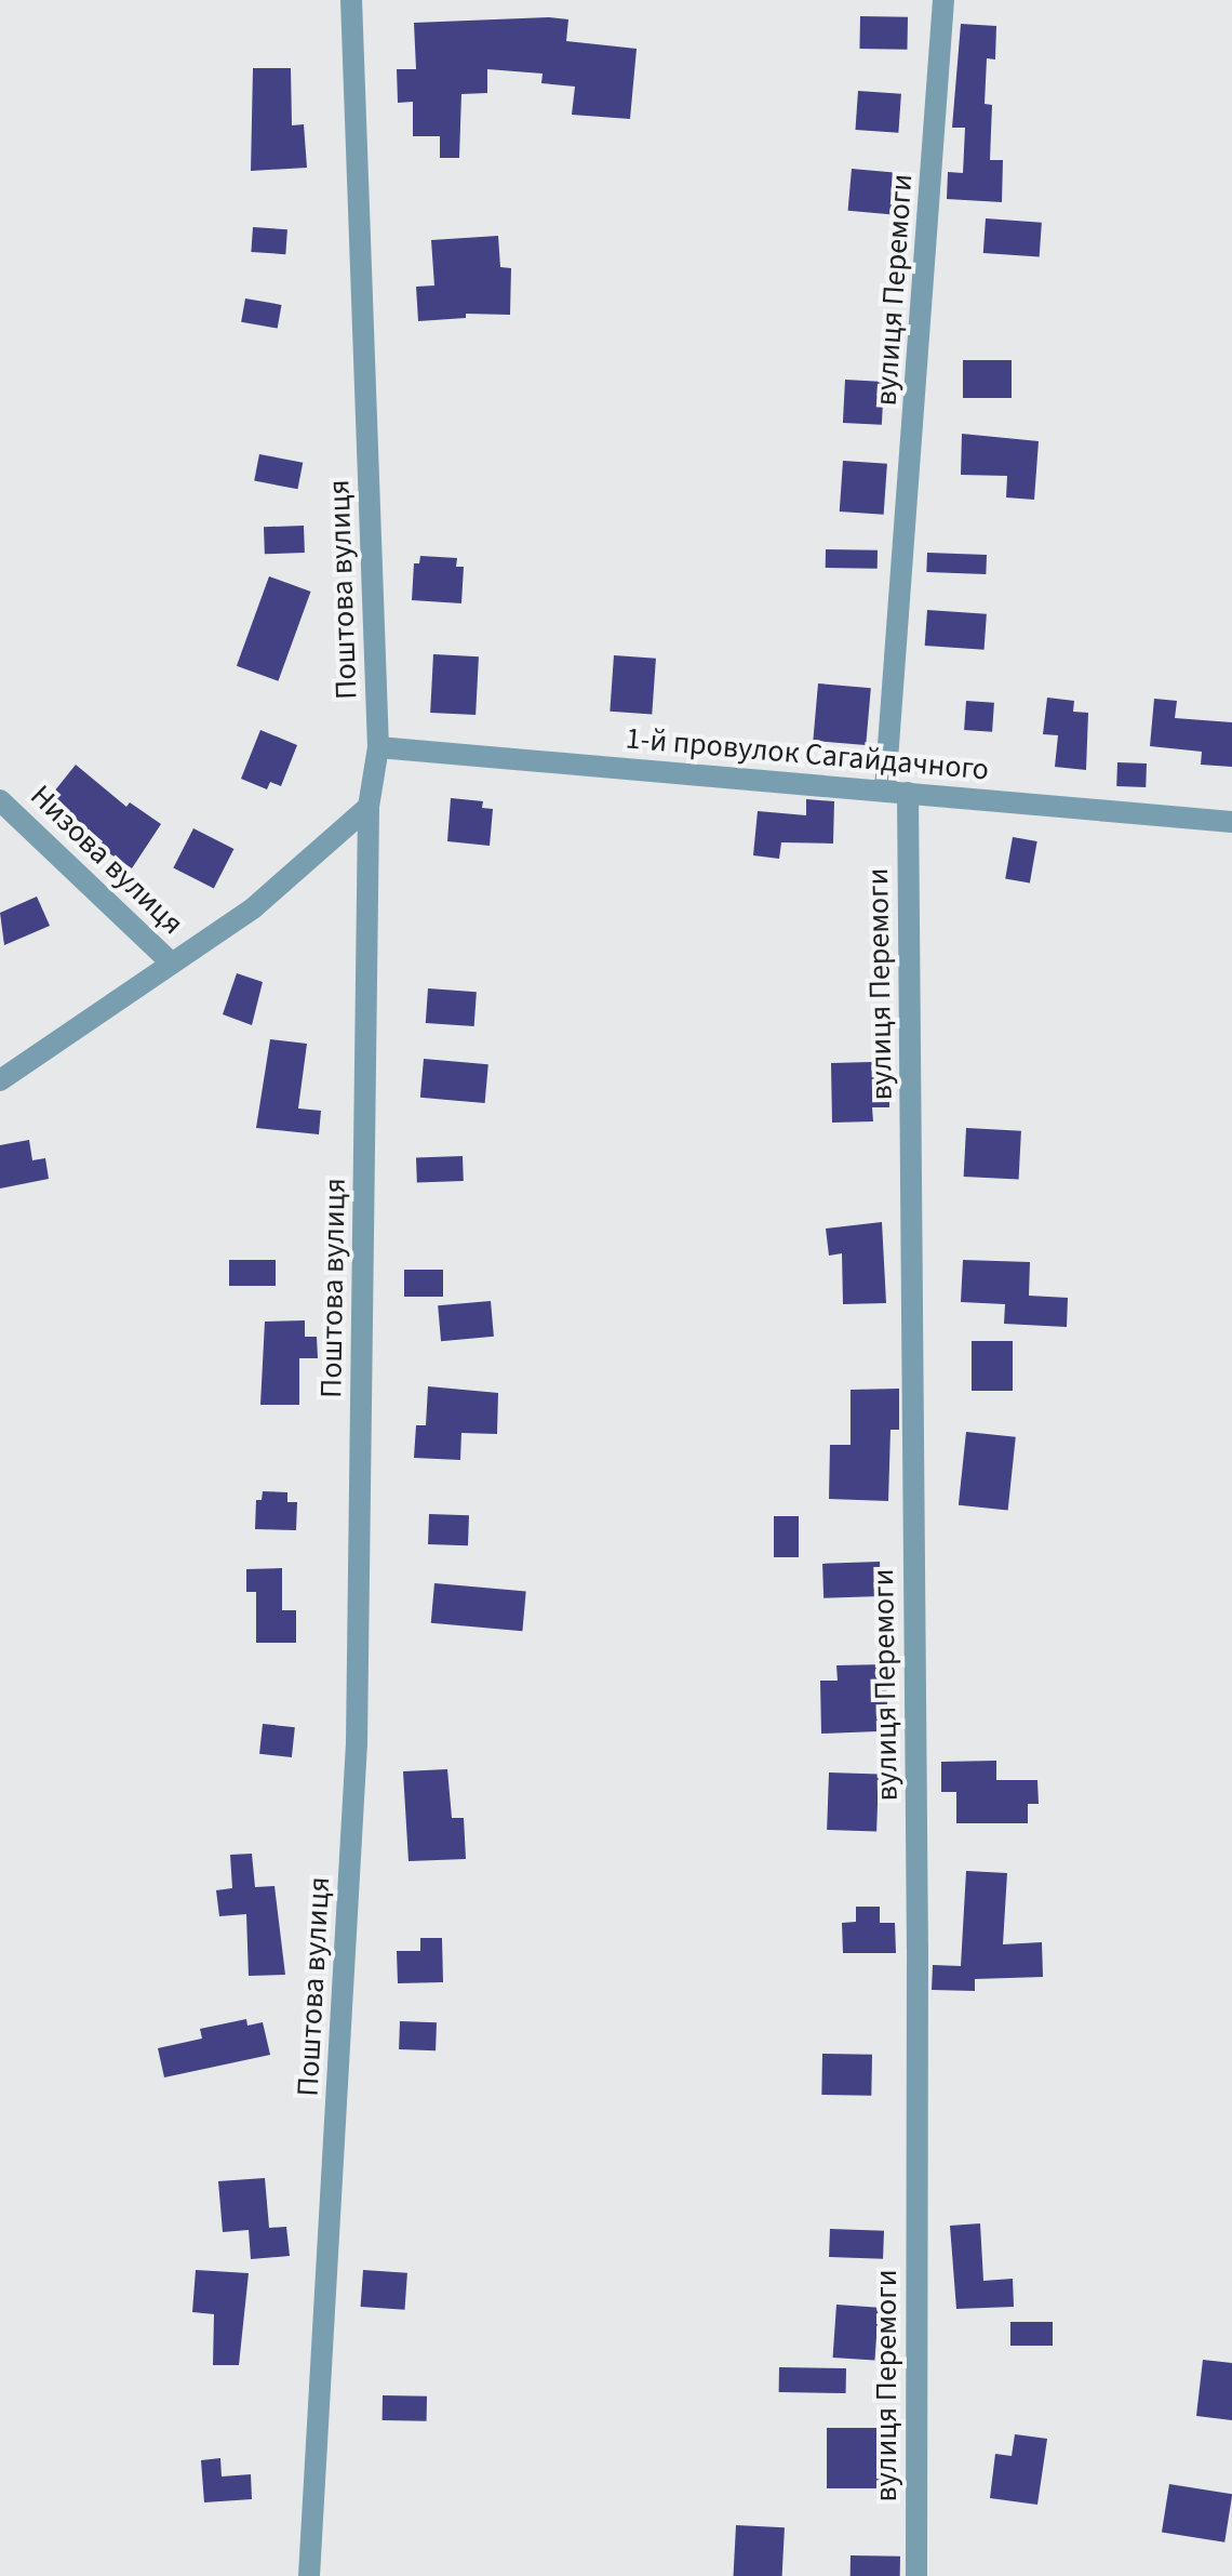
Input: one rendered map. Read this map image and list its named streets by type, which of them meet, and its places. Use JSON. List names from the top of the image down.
{
  "streets": {
    "street": [
      "вулиця Перемоги",
      "Поштова вулиця",
      "1-й провулок Сагайдачного",
      "Низова вулиця"
    ]
  },
  "crossings": [
    ["вулиця Перемоги", "1-й провулок Сагайдачного"],
    ["Поштова вулиця", "1-й провулок Сагайдачного"],
    ["Поштова вулиця", "Низова вулиця"]
  ]
}
